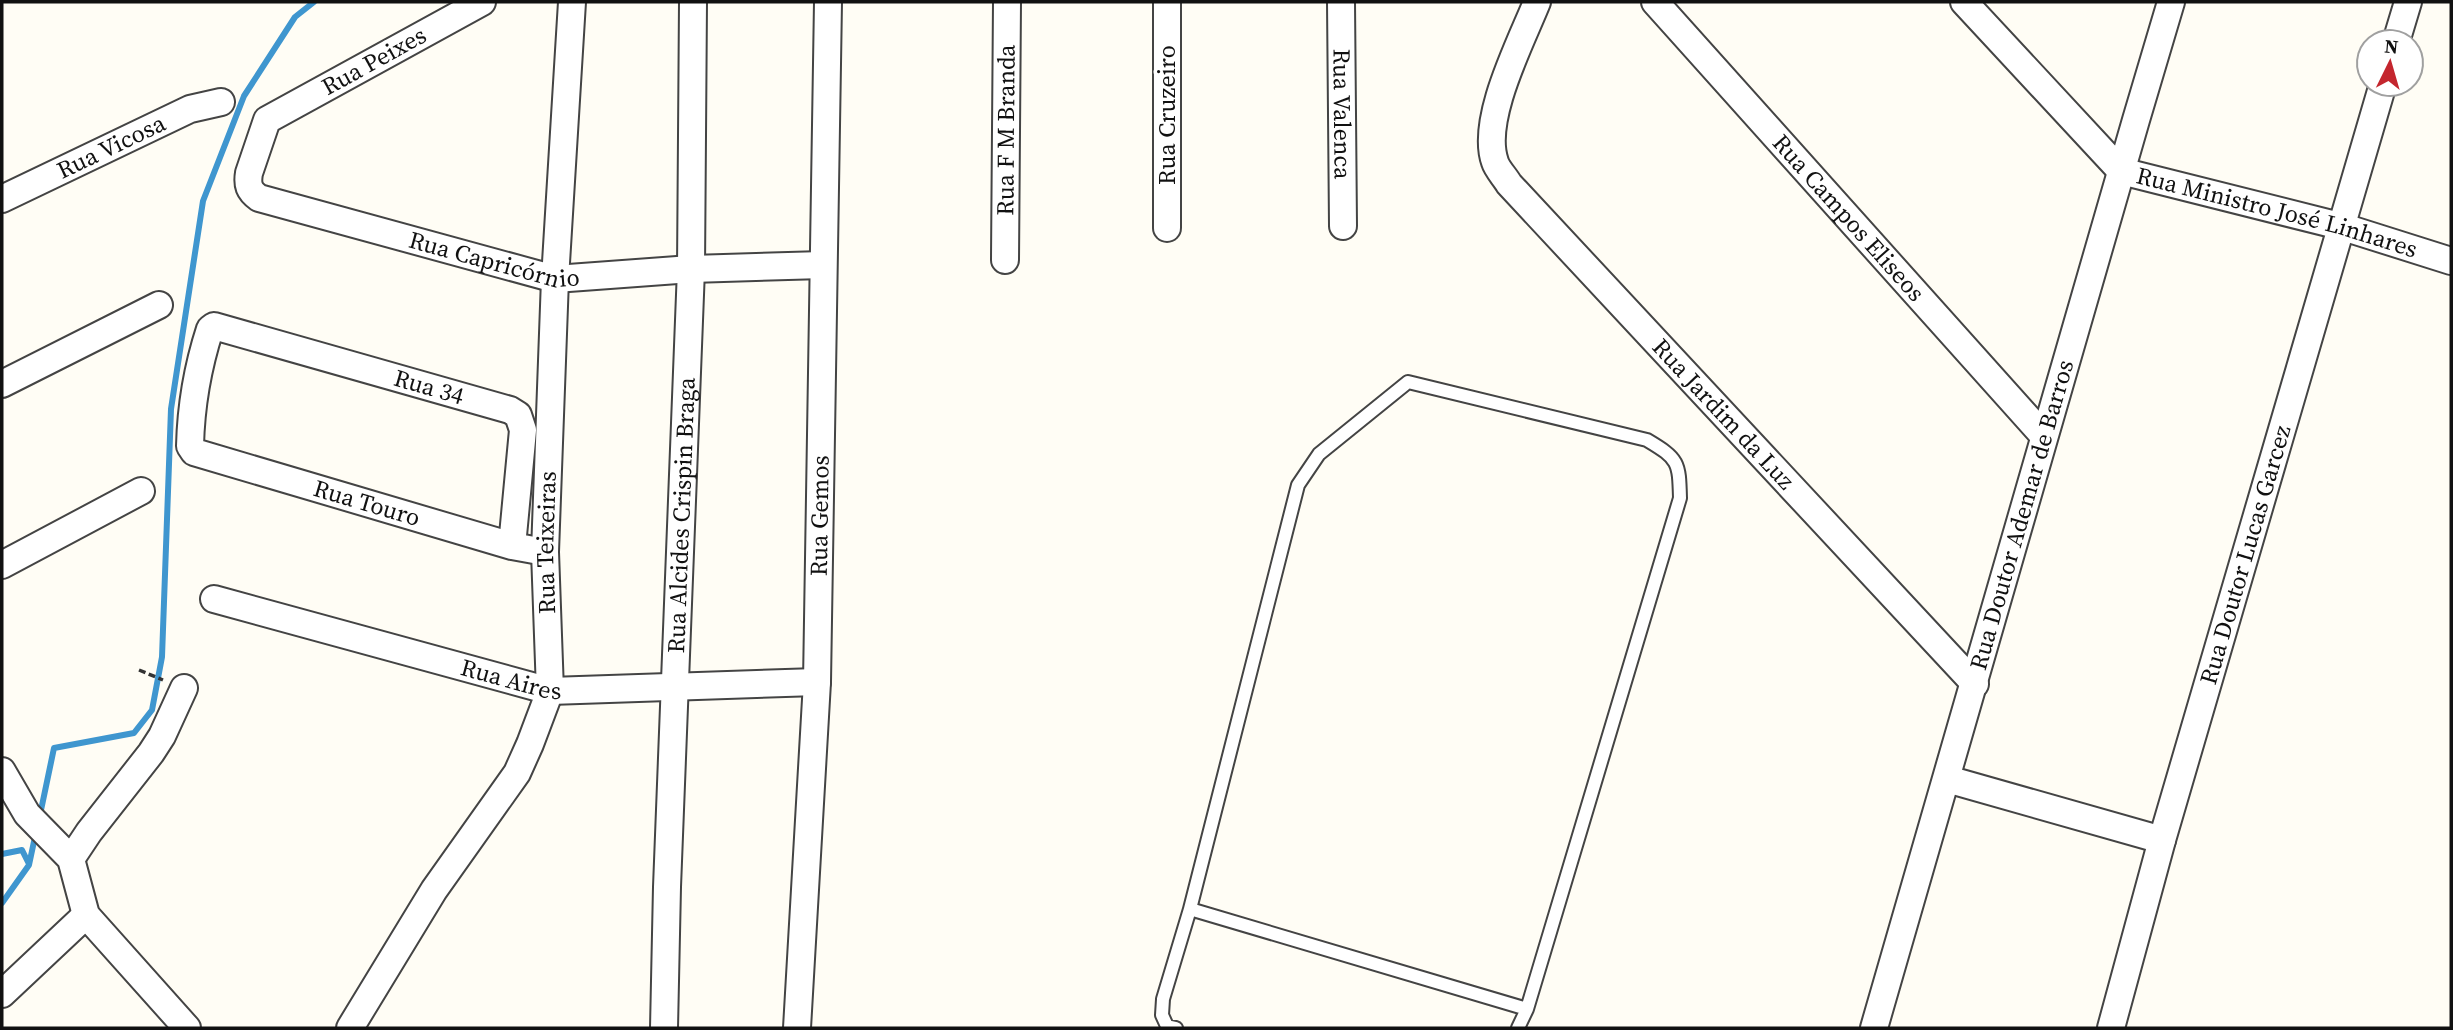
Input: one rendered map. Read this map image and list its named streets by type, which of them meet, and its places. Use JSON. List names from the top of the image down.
{
  "streets": {
    "street": [
      "Rua Peixes",
      "Rua Valenca",
      "Rua Cruzeiro",
      "Rua F M Branda",
      "Rua Vicosa",
      "Rua Ministro José Linhares",
      "Rua Campos Eliseos",
      "Rua Capricórnio",
      "Rua 34",
      "Rua Jardim da Luz",
      "Rua Touro",
      "Rua Alcides Crispin Braga",
      "Rua Gemos",
      "Rua Doutor Ademar de Barros",
      "Rua Teixeiras",
      "Rua Doutor Lucas Garcez",
      "Rua Aires"
    ]
  },
  "crossings": [
    ["Rua Peixes", "Rua Capricórnio"],
    ["Rua Ministro José Linhares", "Rua Doutor Ademar de Barros"],
    ["Rua Ministro José Linhares", "Rua Doutor Lucas Garcez"],
    ["Rua Campos Eliseos", "Rua Doutor Ademar de Barros"],
    ["Rua Capricórnio", "Rua Alcides Crispin Braga"],
    ["Rua Capricórnio", "Rua Gemos"],
    ["Rua Capricórnio", "Rua Teixeiras"],
    ["Rua 34", "Rua Touro"],
    ["Rua Jardim da Luz", "Rua Doutor Ademar de Barros"],
    ["Rua Touro", "Rua Teixeiras"],
    ["Rua Alcides Crispin Braga", "Rua Aires"],
    ["Rua Gemos", "Rua Aires"],
    ["Rua Teixeiras", "Rua Aires"]
  ],
  "north": "top"
}
